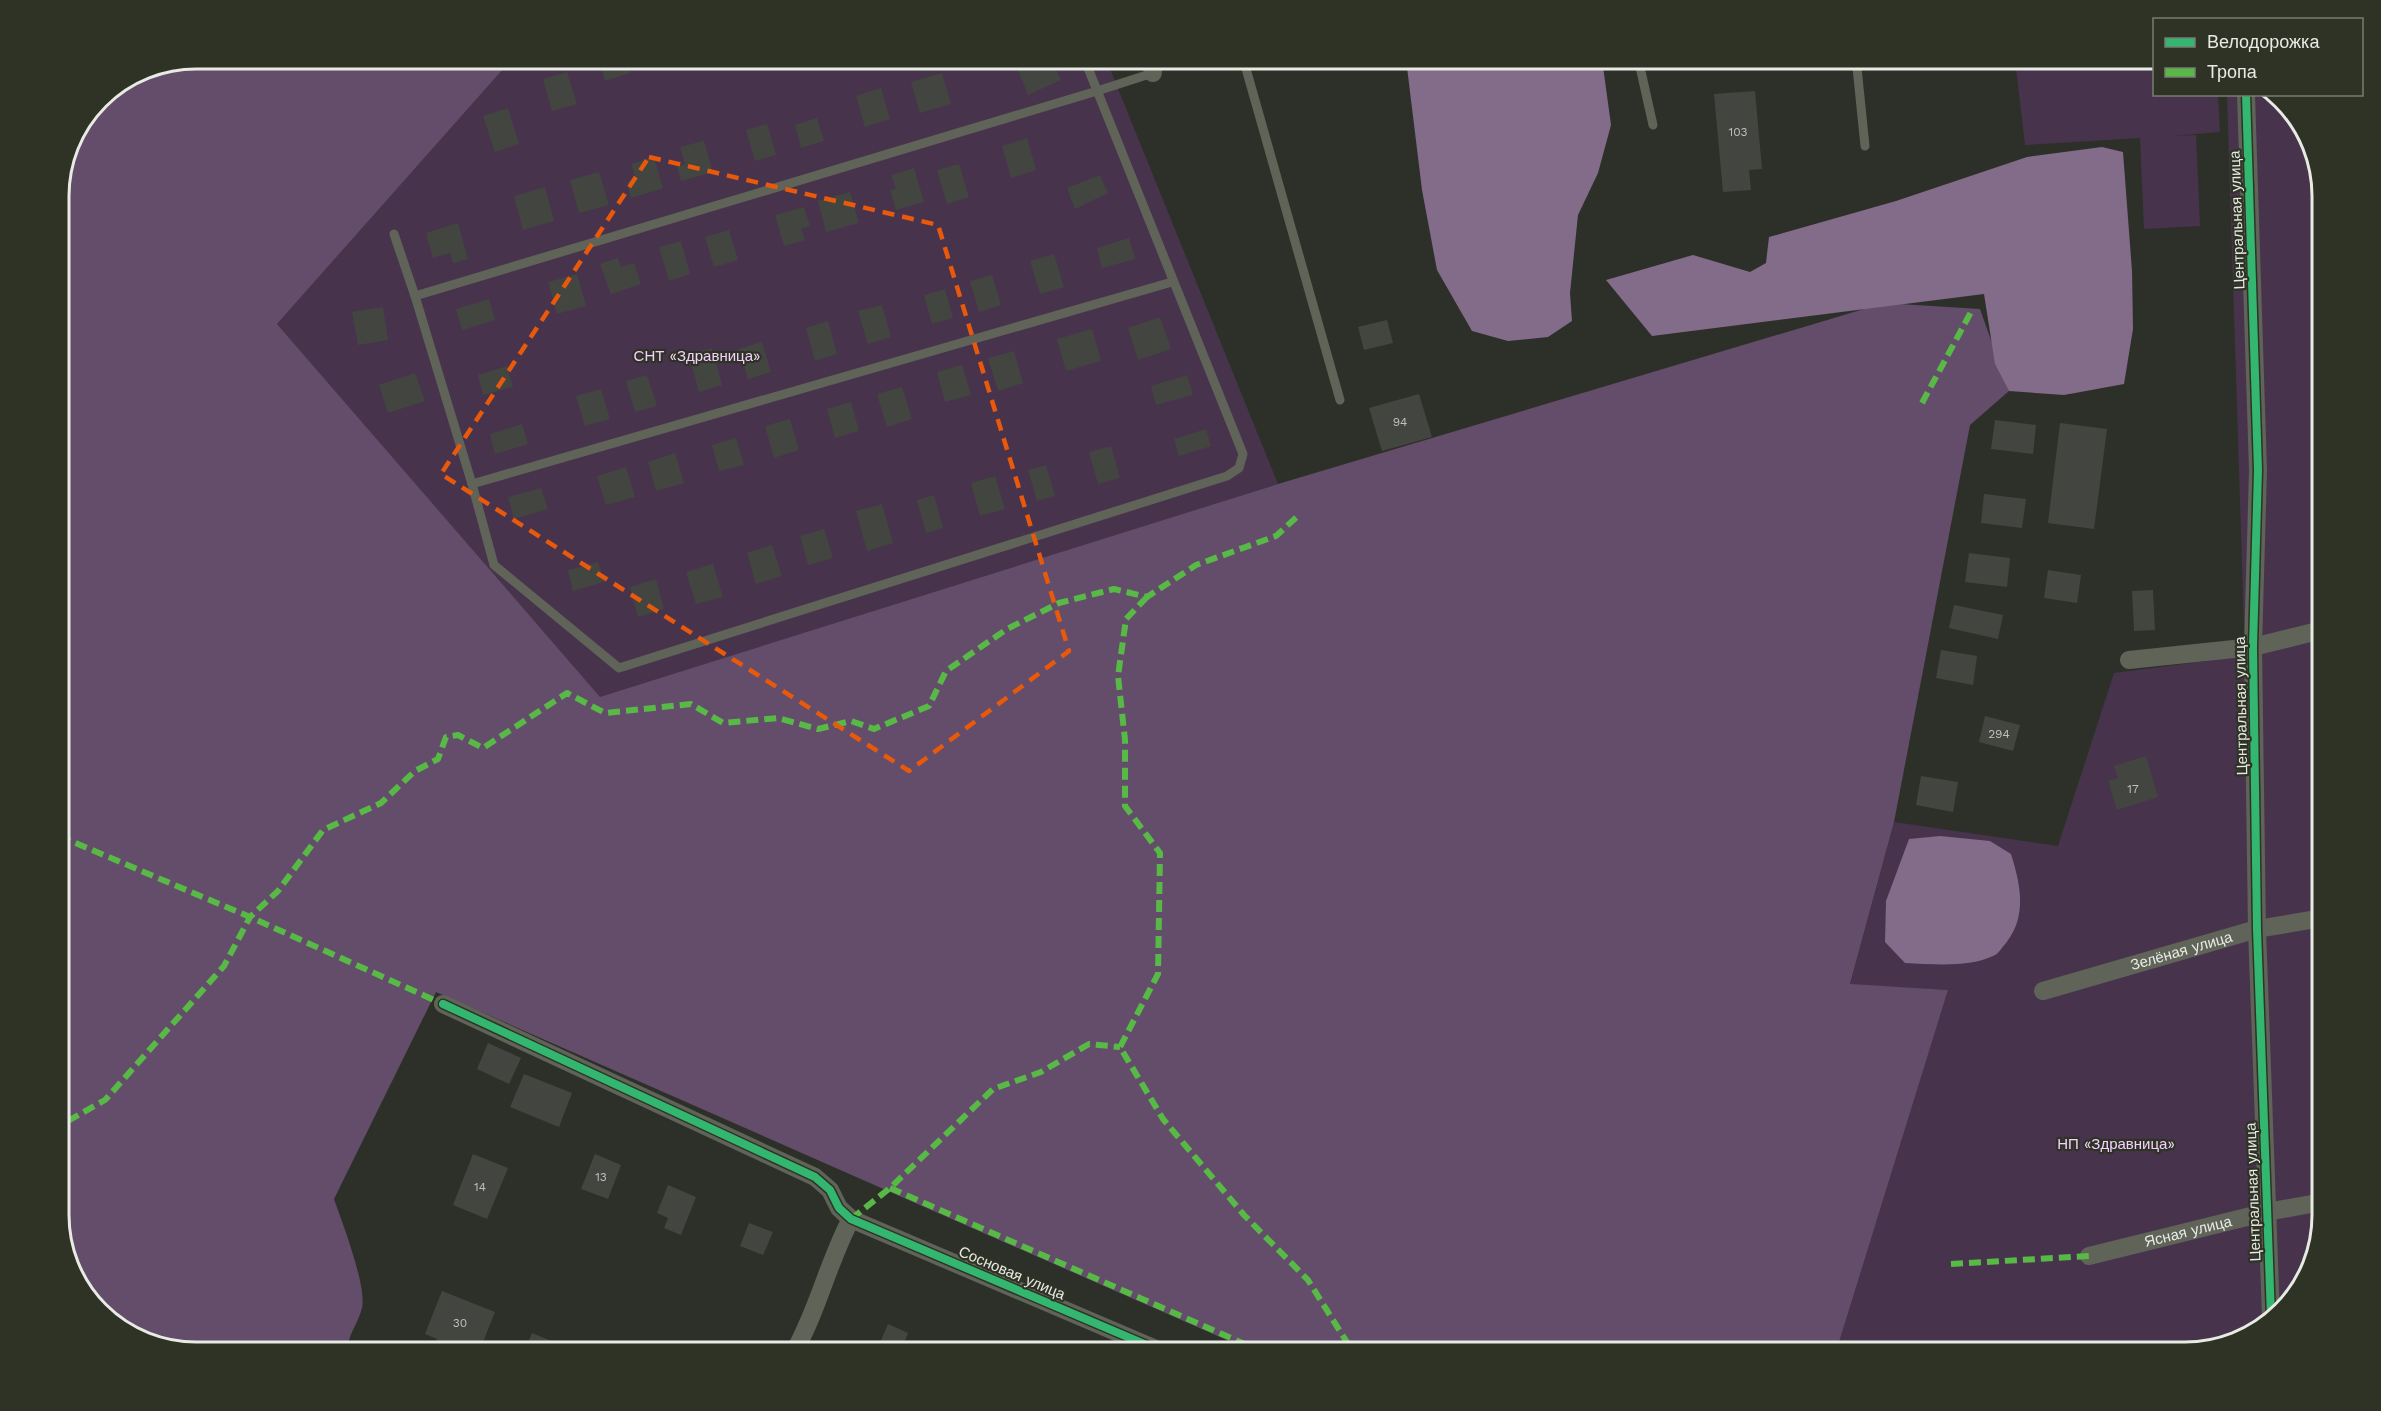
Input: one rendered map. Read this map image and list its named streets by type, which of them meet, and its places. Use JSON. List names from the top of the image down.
{
  "streets": {
    "street": [
      "Центральная улица",
      "Зелёная улица",
      "Ясная улица",
      "Сосновая улица"
    ]
  },
  "crossings": [
    ["Центральная улица", "Зелёная улица"],
    ["Центральная улица", "Ясная улица"]
  ],
  "parks": ["СНТ «Здравница»", "НП «Здравница»"],
  "house_numbers": [
    "103",
    "94",
    "294",
    "17",
    "13",
    "14",
    "30"
  ],
  "legend": ["Велодорожка", "Тропа"]
}
